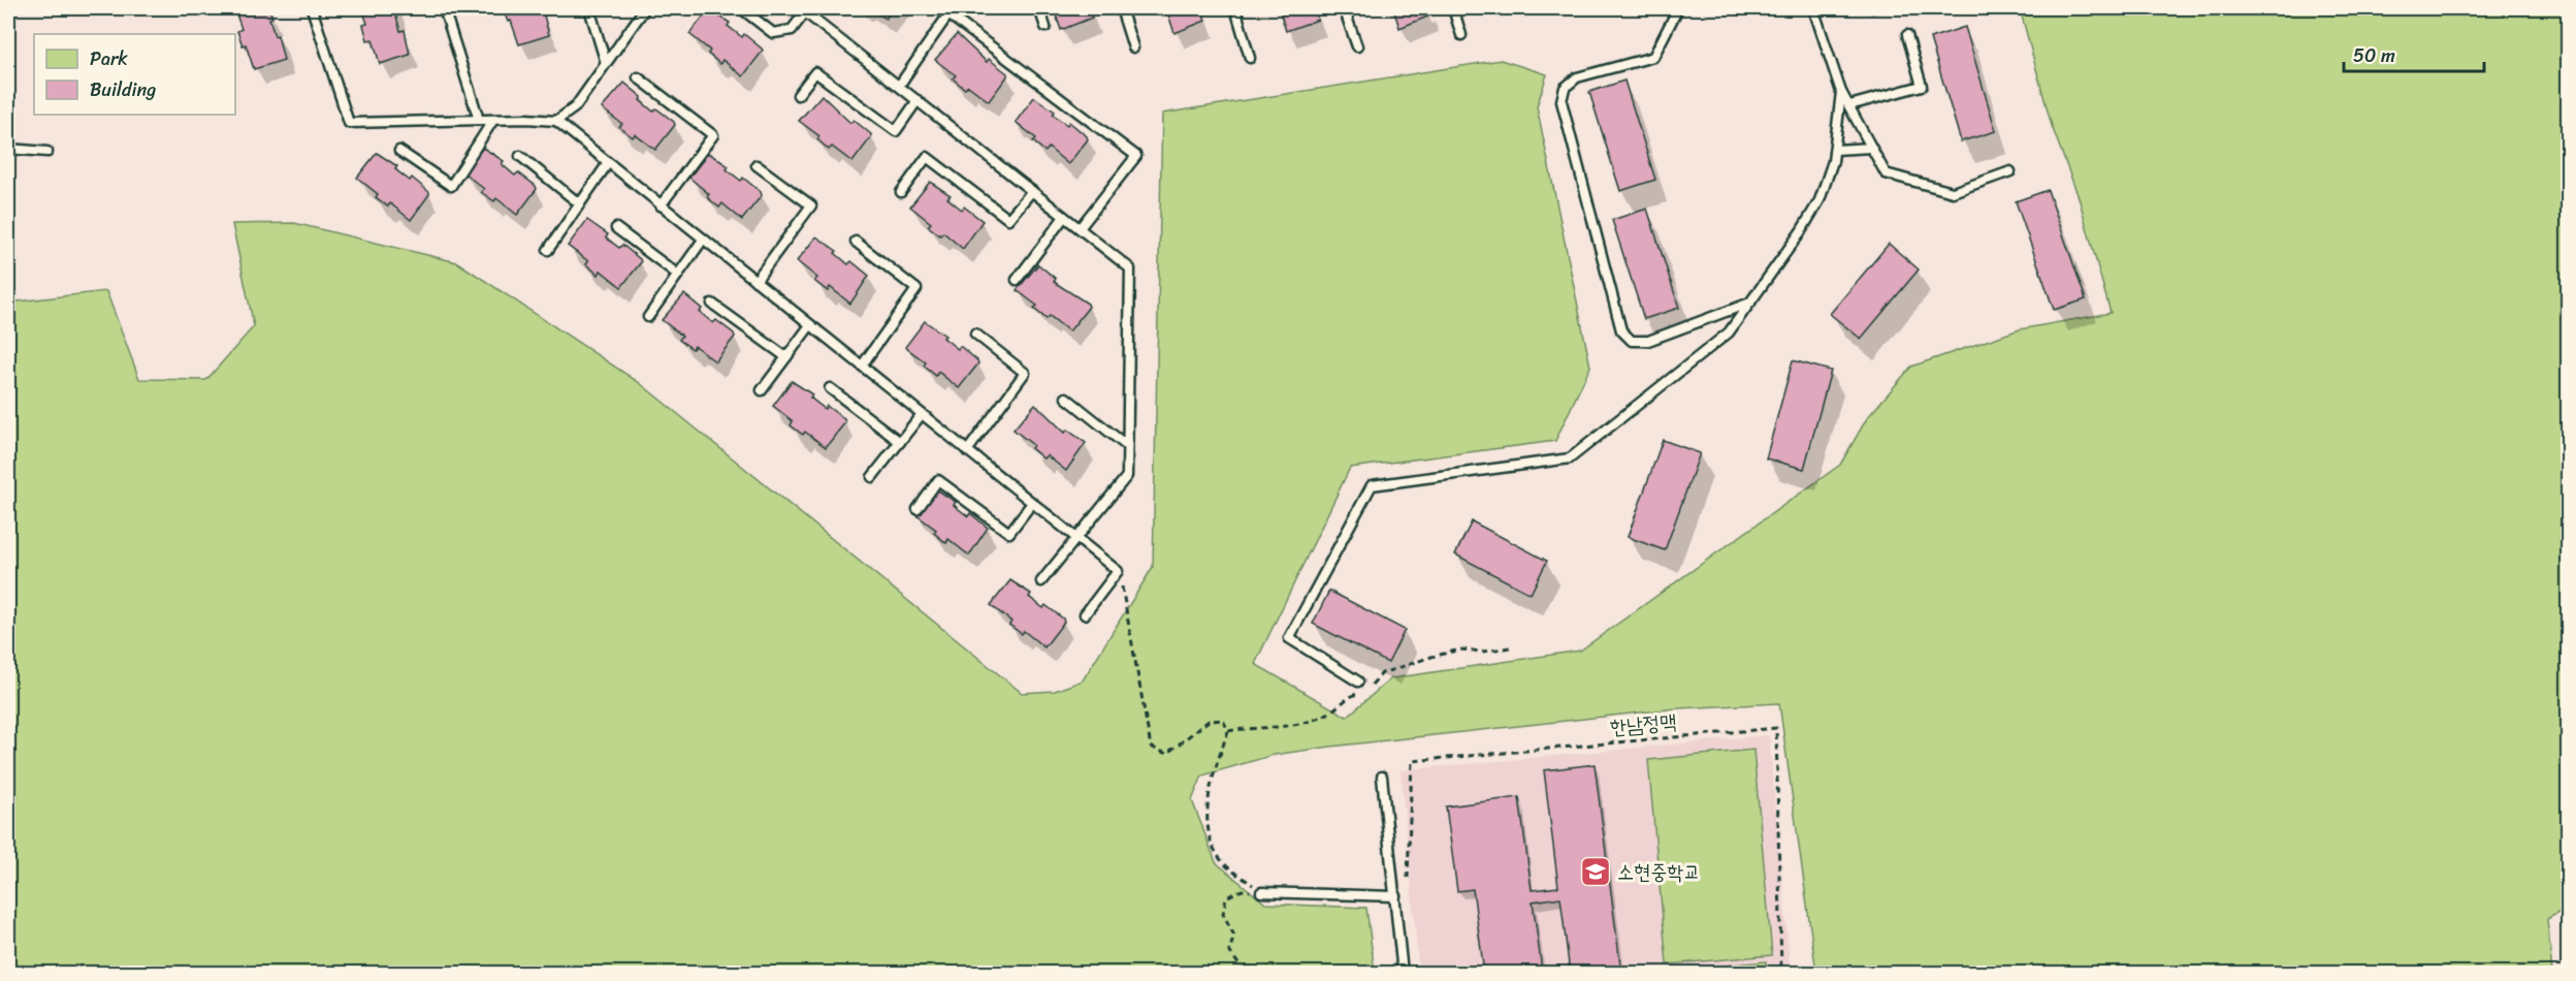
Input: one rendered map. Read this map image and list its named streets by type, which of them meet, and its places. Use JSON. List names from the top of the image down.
{
  "streets": {
    "path": ["한남정맥"]
  },
  "places": {
    "school or university": ["소현중학교"]
  },
  "legend": ["Park", "Building"],
  "scale_bar": "50 m"
}
